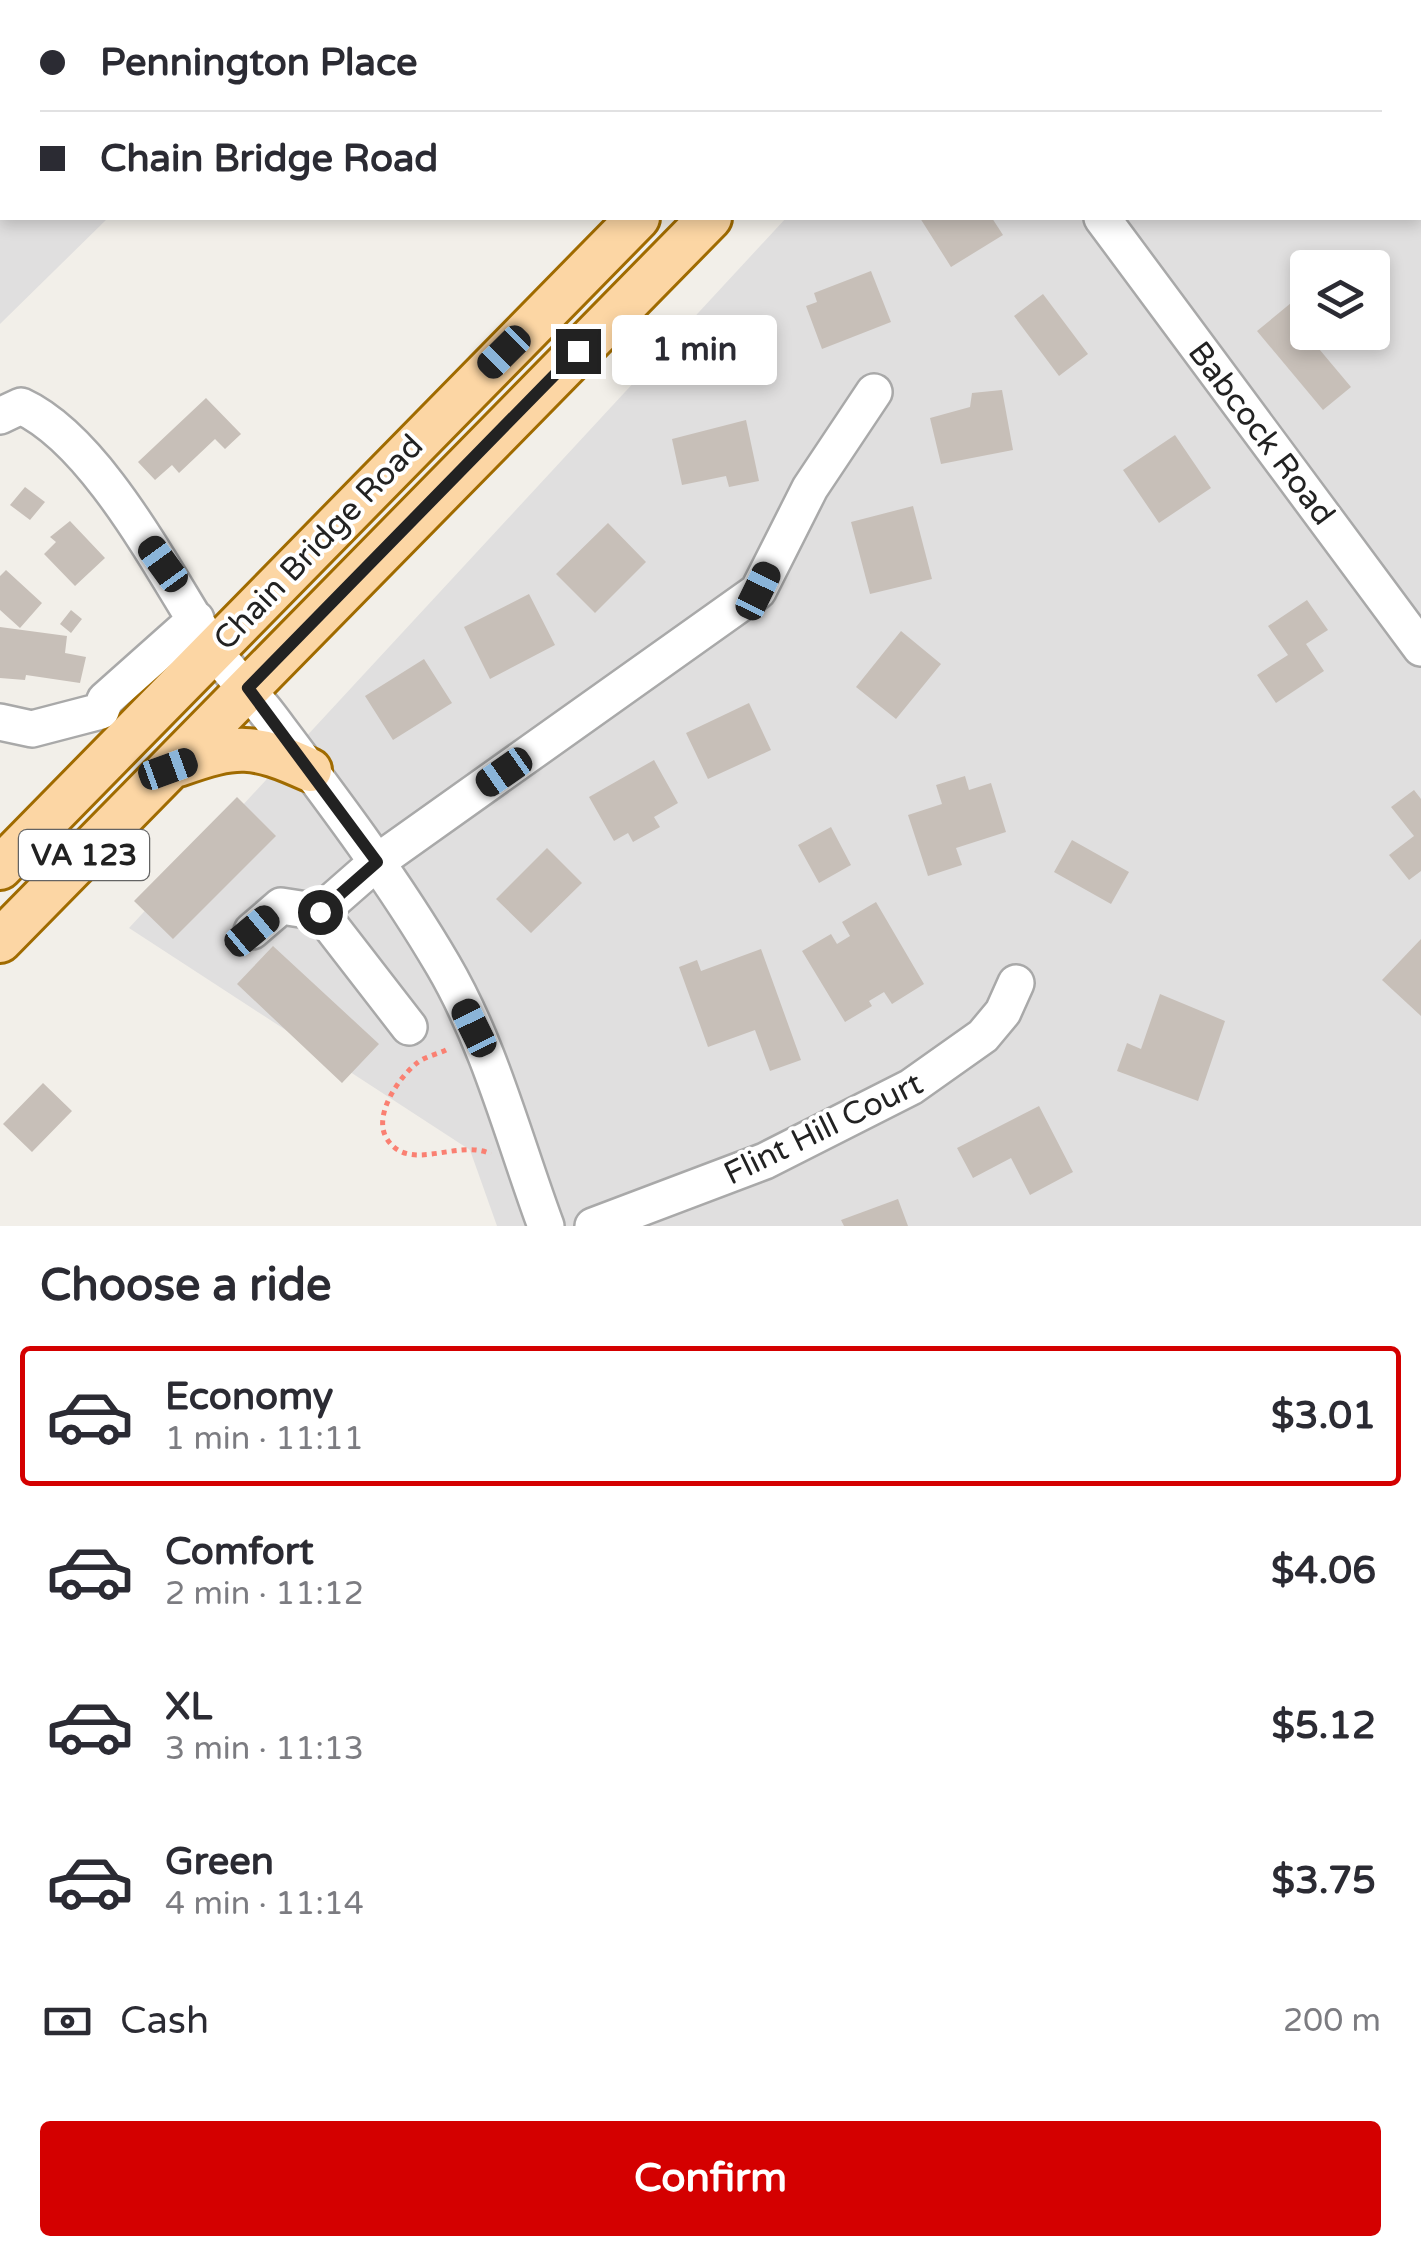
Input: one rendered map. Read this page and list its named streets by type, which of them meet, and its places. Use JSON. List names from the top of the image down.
{
  "streets": {
    "main road": ["Chain Bridge Road", "VA 123"],
    "street": ["Babcock Road", "Flint Hill Court"]
  },
  "page": {
    "banner": ["Pennington Place", "Chain Bridge Road"],
    "bubble": "1 min",
    "heading": "Choose a ride",
    "list": [
      {
        "name": "Economy",
        "note": "1 min · 11:11",
        "value": "$3.01"
      },
      {
        "name": "Comfort",
        "note": "2 min · 11:12",
        "value": "$4.06"
      },
      {
        "name": "XL",
        "note": "3 min · 11:13",
        "value": "$5.12"
      },
      {
        "name": "Green",
        "note": "4 min · 11:14",
        "value": "$3.75"
      }
    ],
    "pay": ["Cash", "200 m"],
    "buttons": "Confirm"
  }
}
